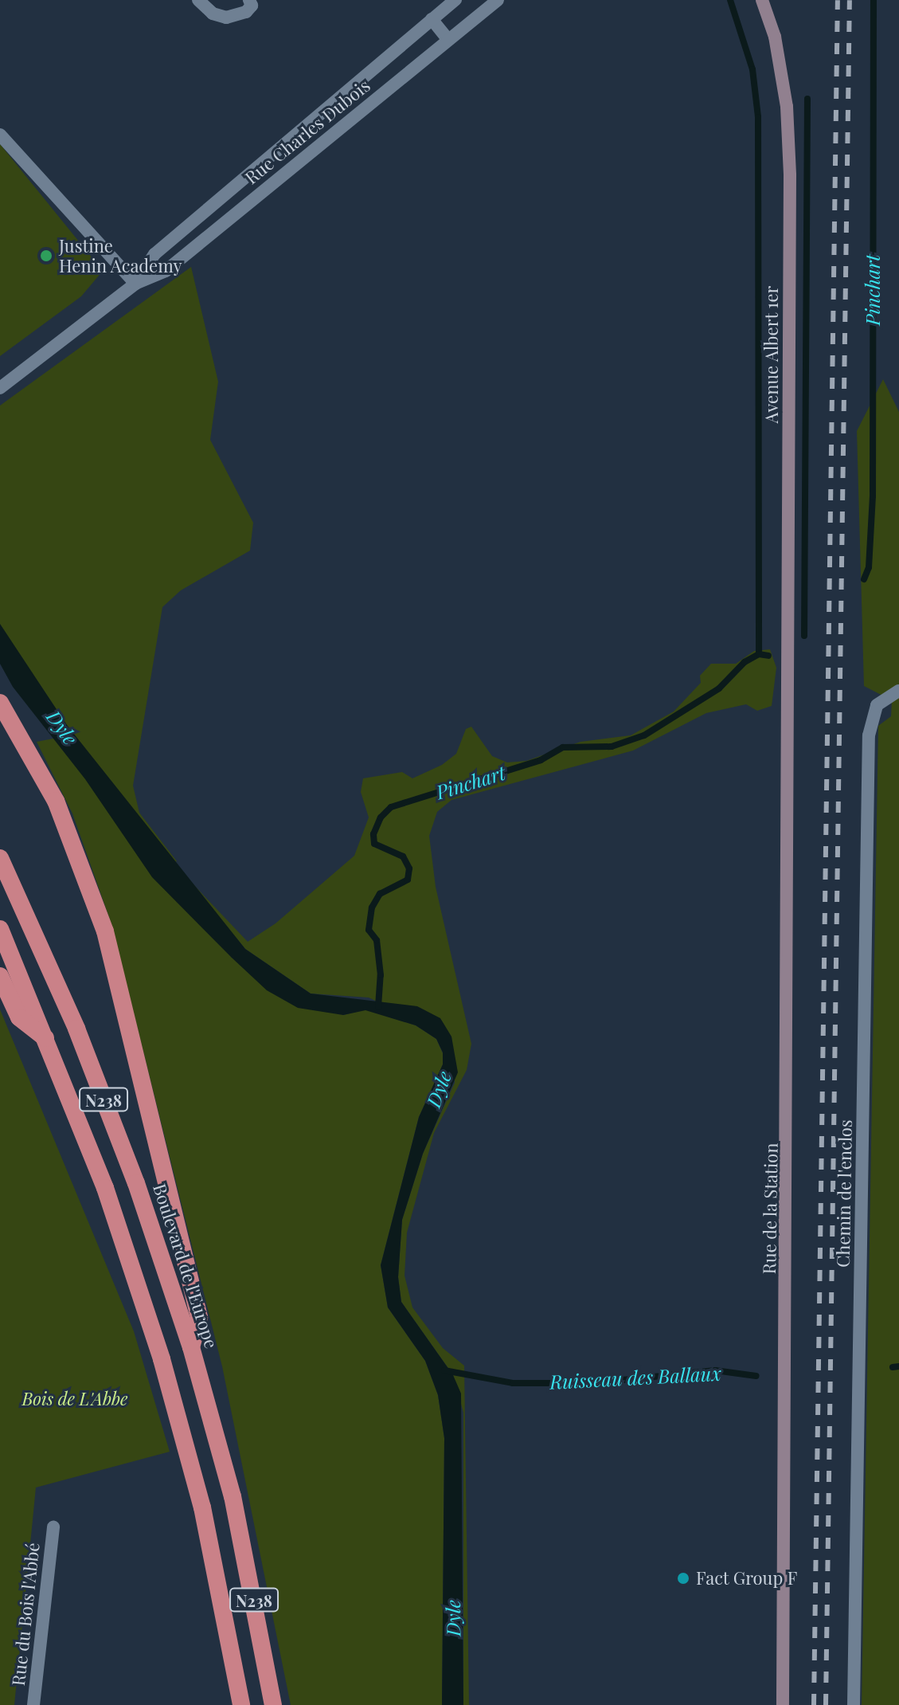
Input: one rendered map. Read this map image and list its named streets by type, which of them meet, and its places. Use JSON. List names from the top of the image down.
{
  "streets": {
    "highway": ["N238", "Boulevard de l'Europe"],
    "main road": ["Avenue Albert 1er", "Rue de la Station"],
    "street": ["Rue Charles Dubois", "Chemin de l'enclos", "Rue du Bois l'Abbé"]
  },
  "crossings": [
    ["Avenue Albert 1er", "Rue de la Station"]
  ],
  "water": ["Pinchart", "Dyle", "Ruisseau des Ballaux"],
  "parks": ["Bois de L'Abbe"],
  "places": ["Justine Henin Academy", "Fact Group F"]
}
